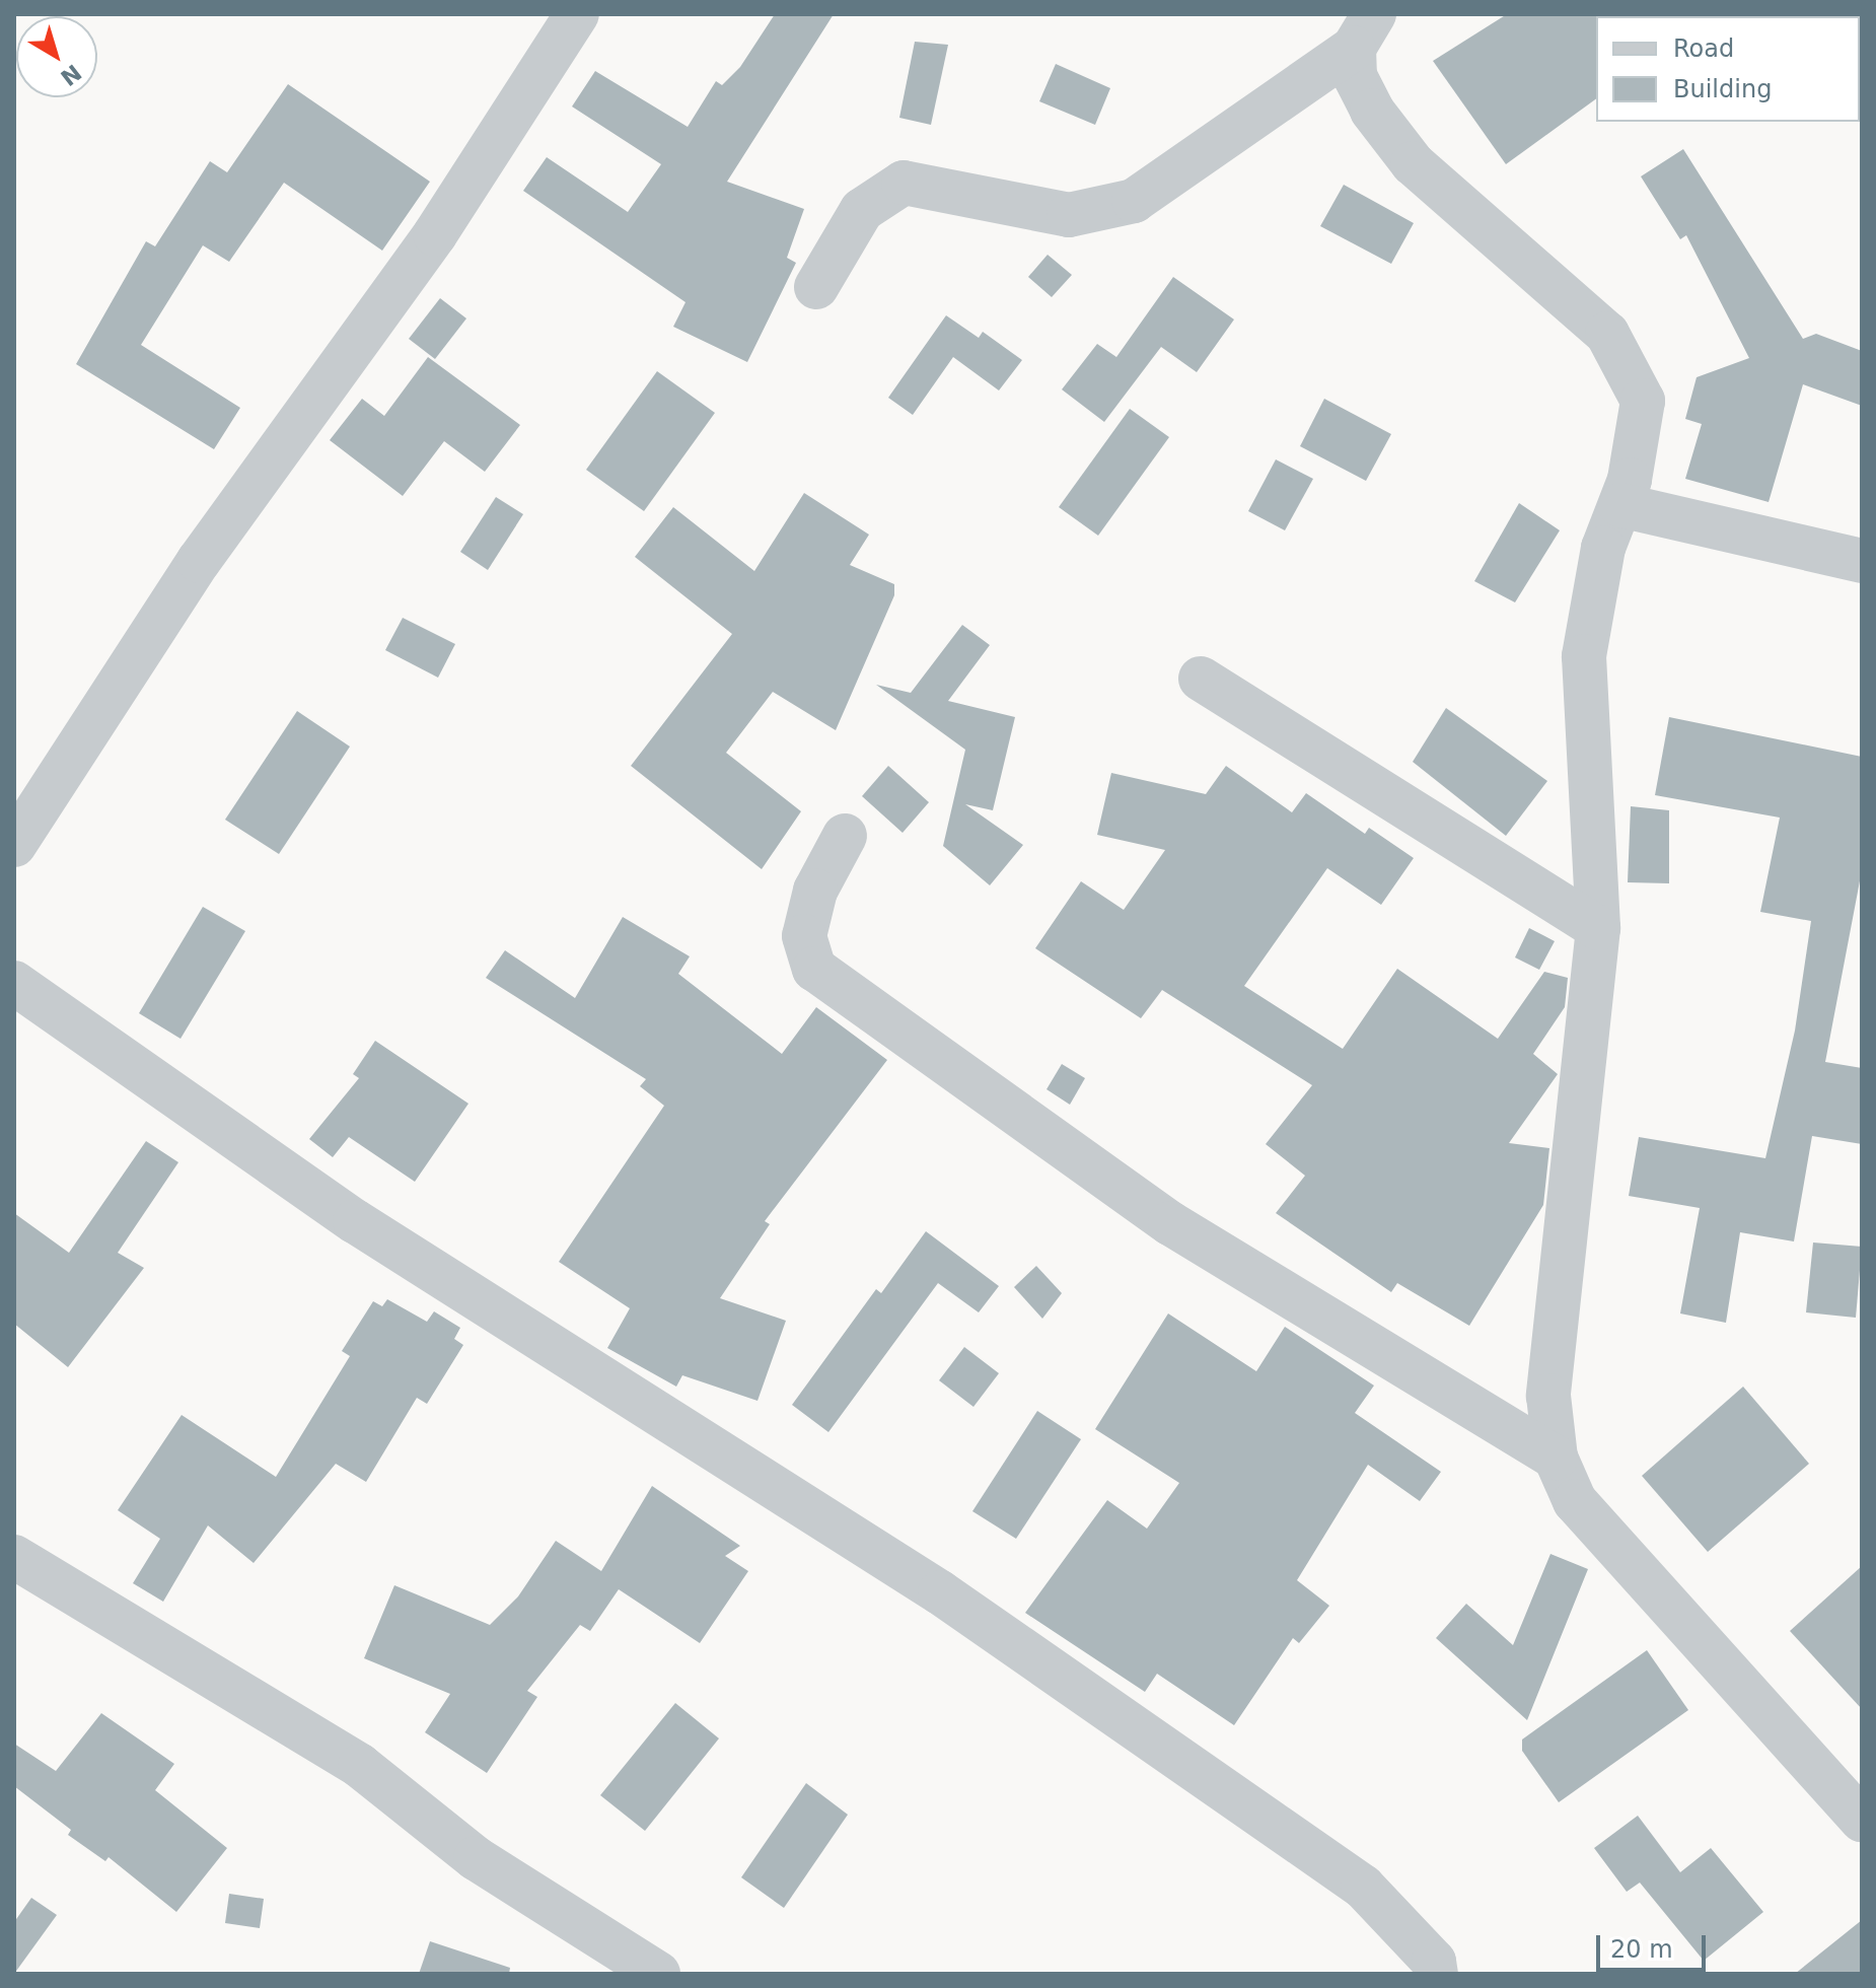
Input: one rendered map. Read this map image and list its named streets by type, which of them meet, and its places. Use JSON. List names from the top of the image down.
{
  "legend": ["Road", "Building"],
  "scale_bar": "20 m",
  "north": "bottom right"
}
